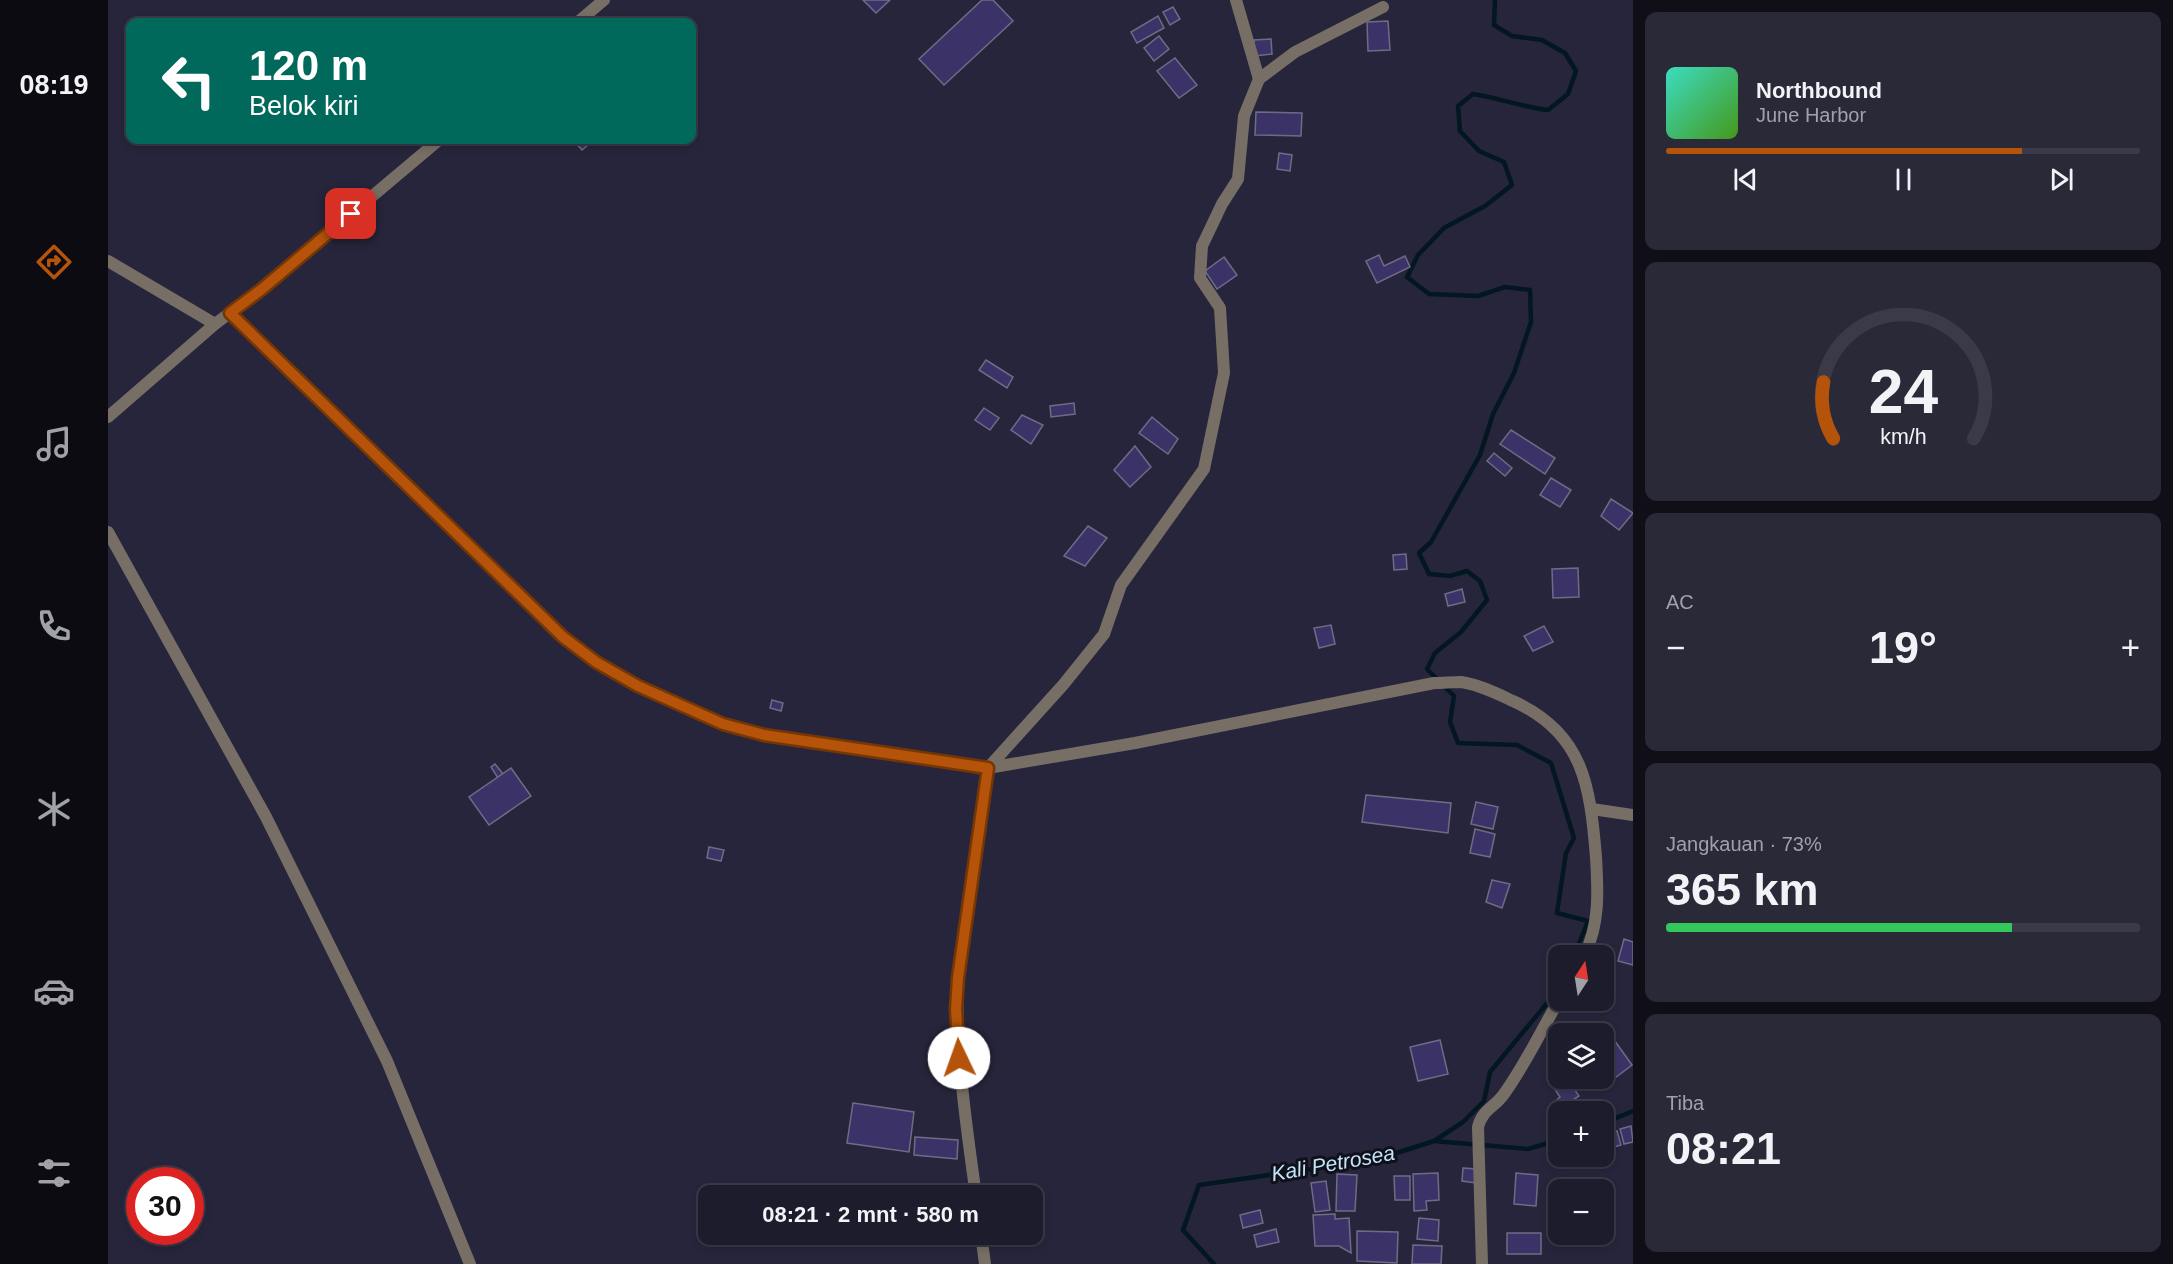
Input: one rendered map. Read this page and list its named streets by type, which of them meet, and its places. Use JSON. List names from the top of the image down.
{
  "water": ["Kali Petrosea"],
  "north": "top",
  "page": {
    "tabs": "08:19",
    "turn": ["120 m", "Belok kiri"],
    "song": ["Northbound", "June Harbor"],
    "tile": [
      "AC",
      ["Jangkauan · 73%", "365 km"],
      ["Tiba", "08:21"]
    ],
    "heat": ["−", "19°", "+"],
    "map_buttons": ["+", "−"],
    "limit": "30",
    "trip": "08:21 · 2 mnt · 580 m",
    "gauge": ["24", "km/h"]
  }
}
